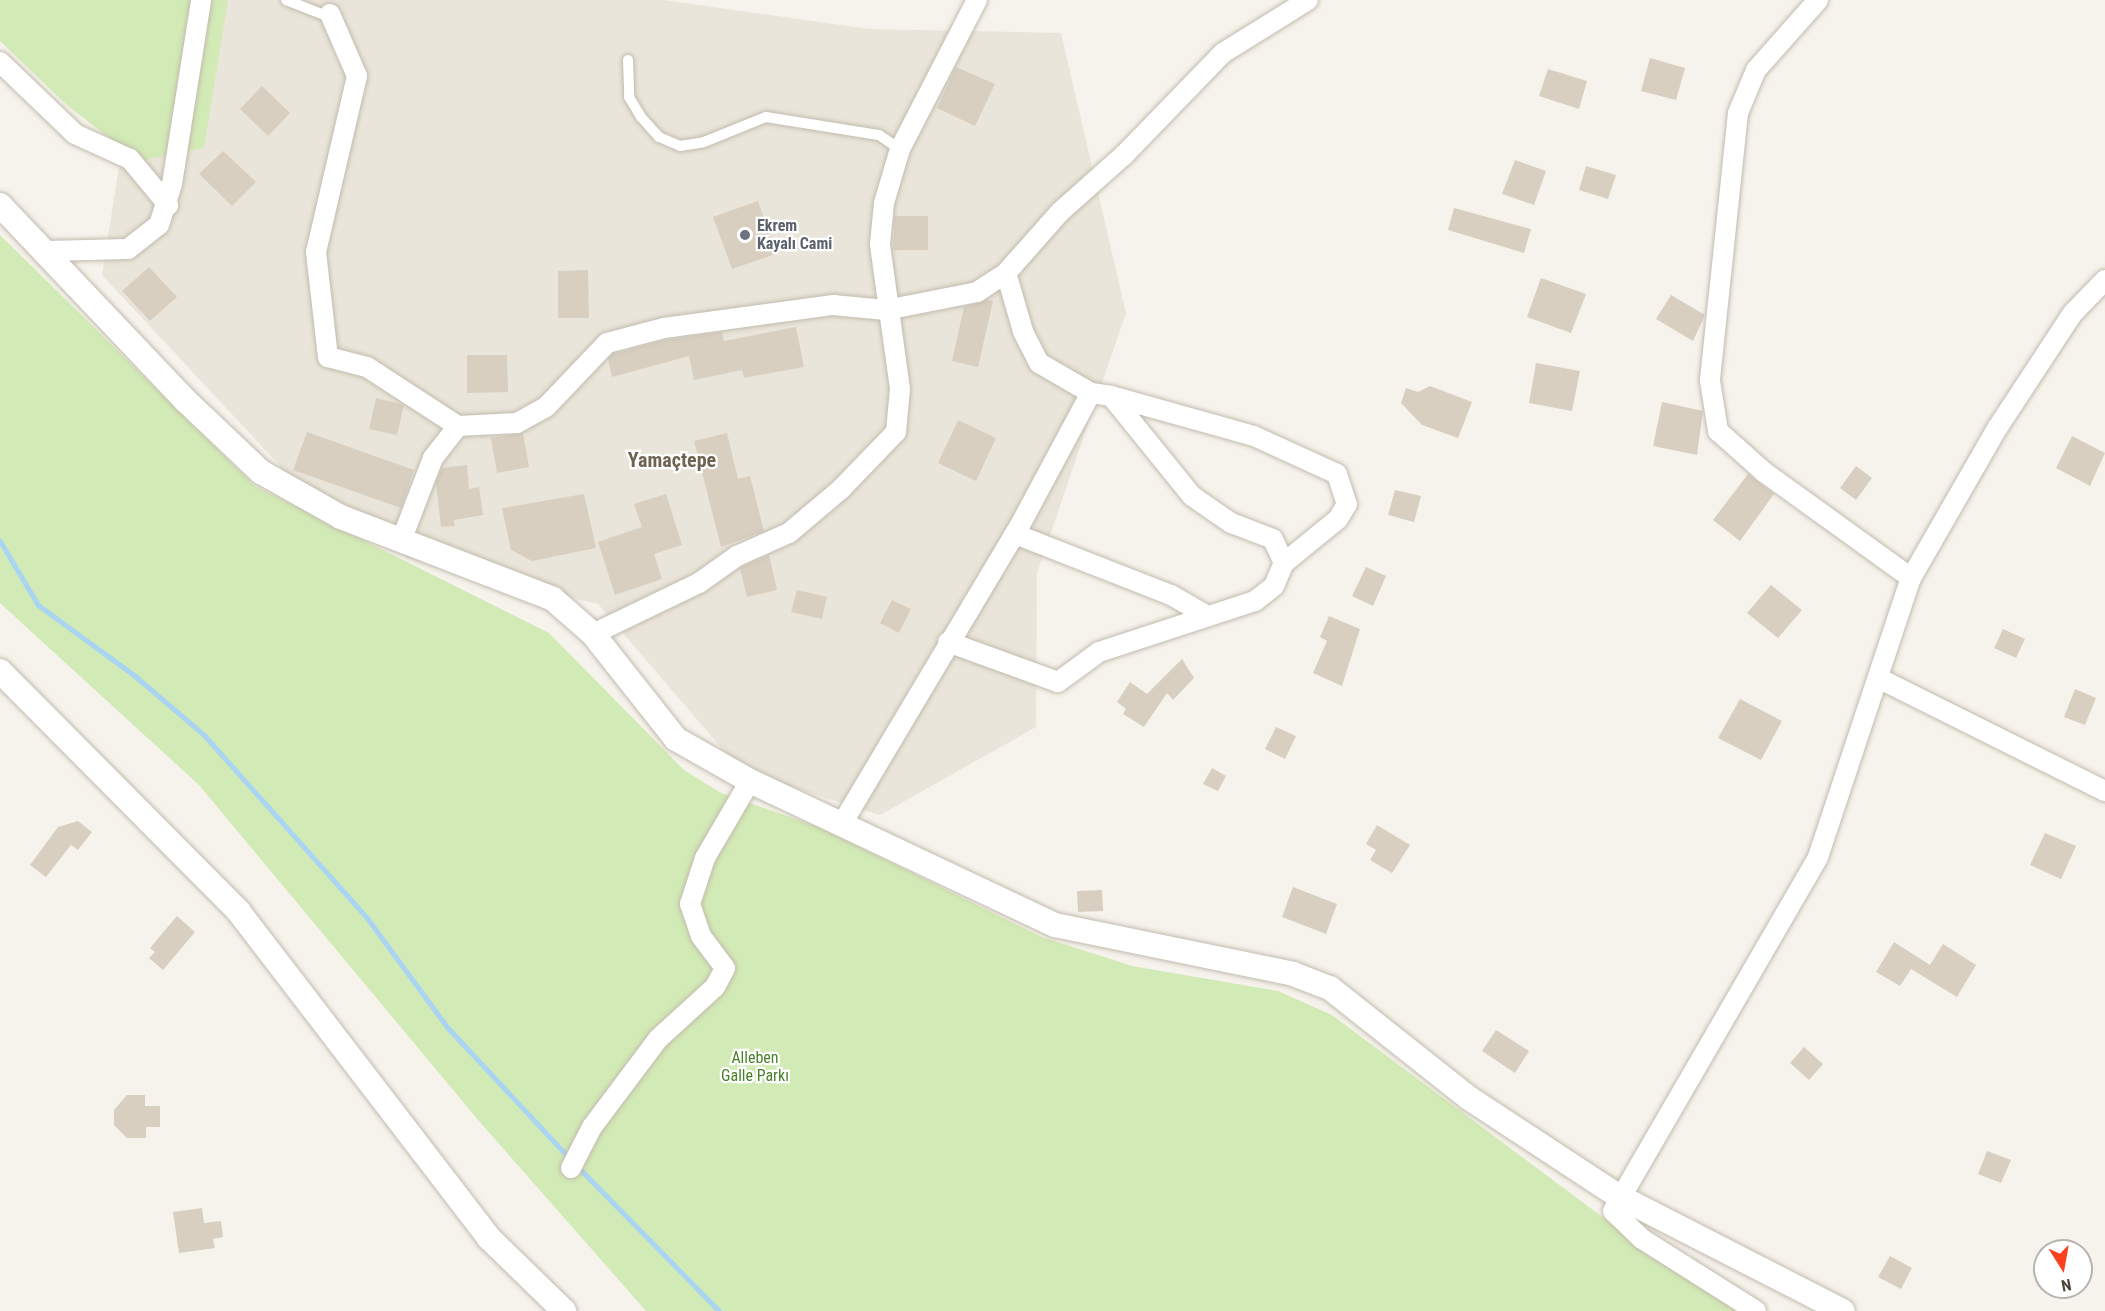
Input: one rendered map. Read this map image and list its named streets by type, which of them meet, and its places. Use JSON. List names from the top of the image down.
{
  "districts": ["Yamaçtepe"],
  "parks": ["Alleben Galle Parkı"],
  "places": ["Ekrem Kayalı Cami"],
  "north": "bottom"
}
